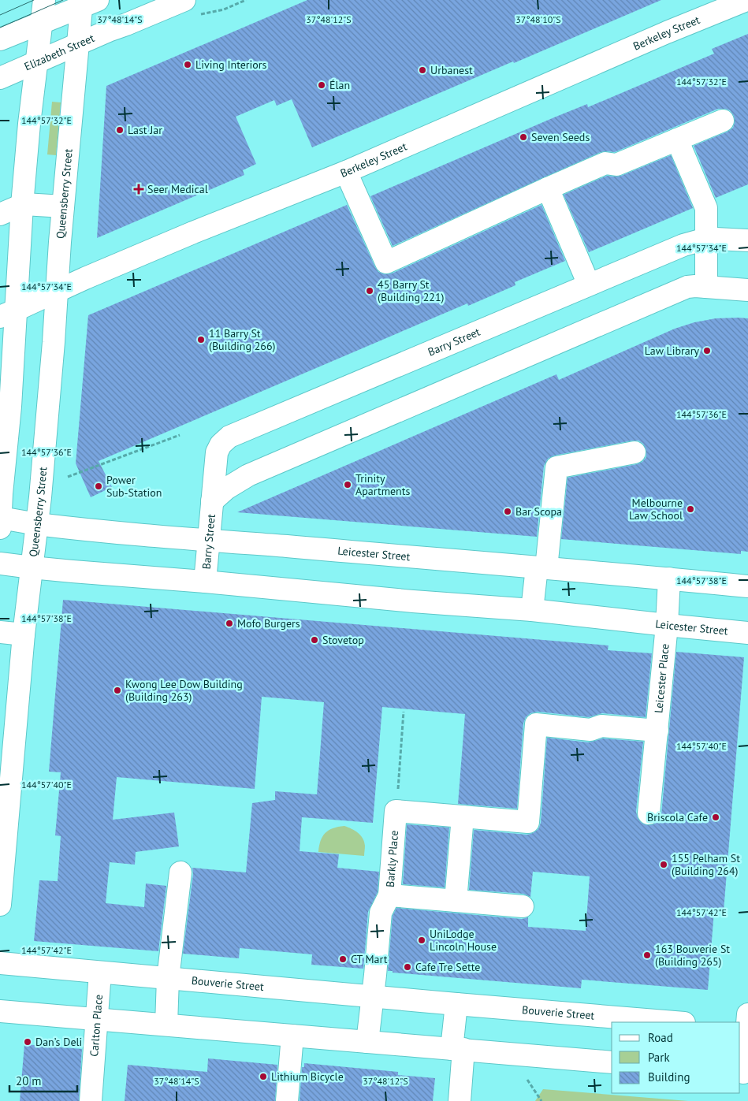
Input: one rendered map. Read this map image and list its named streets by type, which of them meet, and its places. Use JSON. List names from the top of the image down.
{
  "streets": {
    "street": [
      "Berkeley Street",
      "Elizabeth Street",
      "Queensberry Street",
      "Barry Street",
      "Leicester Street",
      "Leicester Place",
      "Barkly Place",
      "Bouverie Street",
      "Carlton Place"
    ]
  },
  "crossings": [
    ["Berkeley Street", "Queensberry Street"],
    ["Elizabeth Street", "Queensberry Street"],
    ["Queensberry Street", "Leicester Street"],
    ["Barry Street", "Leicester Street"],
    ["Leicester Street", "Leicester Place"],
    ["Barkly Place", "Bouverie Street"],
    ["Bouverie Street", "Carlton Place"]
  ],
  "places": {
    "other": [
      "Living Interiors",
      "Urbanest",
      "Élan",
      "Last Jar",
      "Seven Seeds",
      "45 Barry St (Building 221)",
      "11 Barry St (Building 266)",
      "Law Library",
      "Trinity Apartments",
      "Power Sub-Station",
      "Melbourne Law School",
      "Bar Scopa",
      "Mofo Burgers",
      "Stovetop",
      "Kwong Lee Dow Building (Building 263)",
      "Briscola Cafe",
      "155 Pelham St (Building 264)",
      "UniLodge Lincoln House",
      "163 Bouverie St (Building 265)",
      "CT Mart",
      "Cafe Tre Sette",
      "Dan’s Deli",
      "Lithium Bicycle"
    ],
    "health": ["Seer Medical"]
  },
  "legend": ["Road", "Park", "Building"],
  "scale_bar": "20 m",
  "coordinates": [
    "37°48'14\"S",
    "37°48'12\"S",
    "37°48'10\"S",
    "144°57'32\"E",
    "144°57'34\"E",
    "144°57'36\"E",
    "144°57'38\"E",
    "144°57'40\"E",
    "144°57'42\"E"
  ]
}
